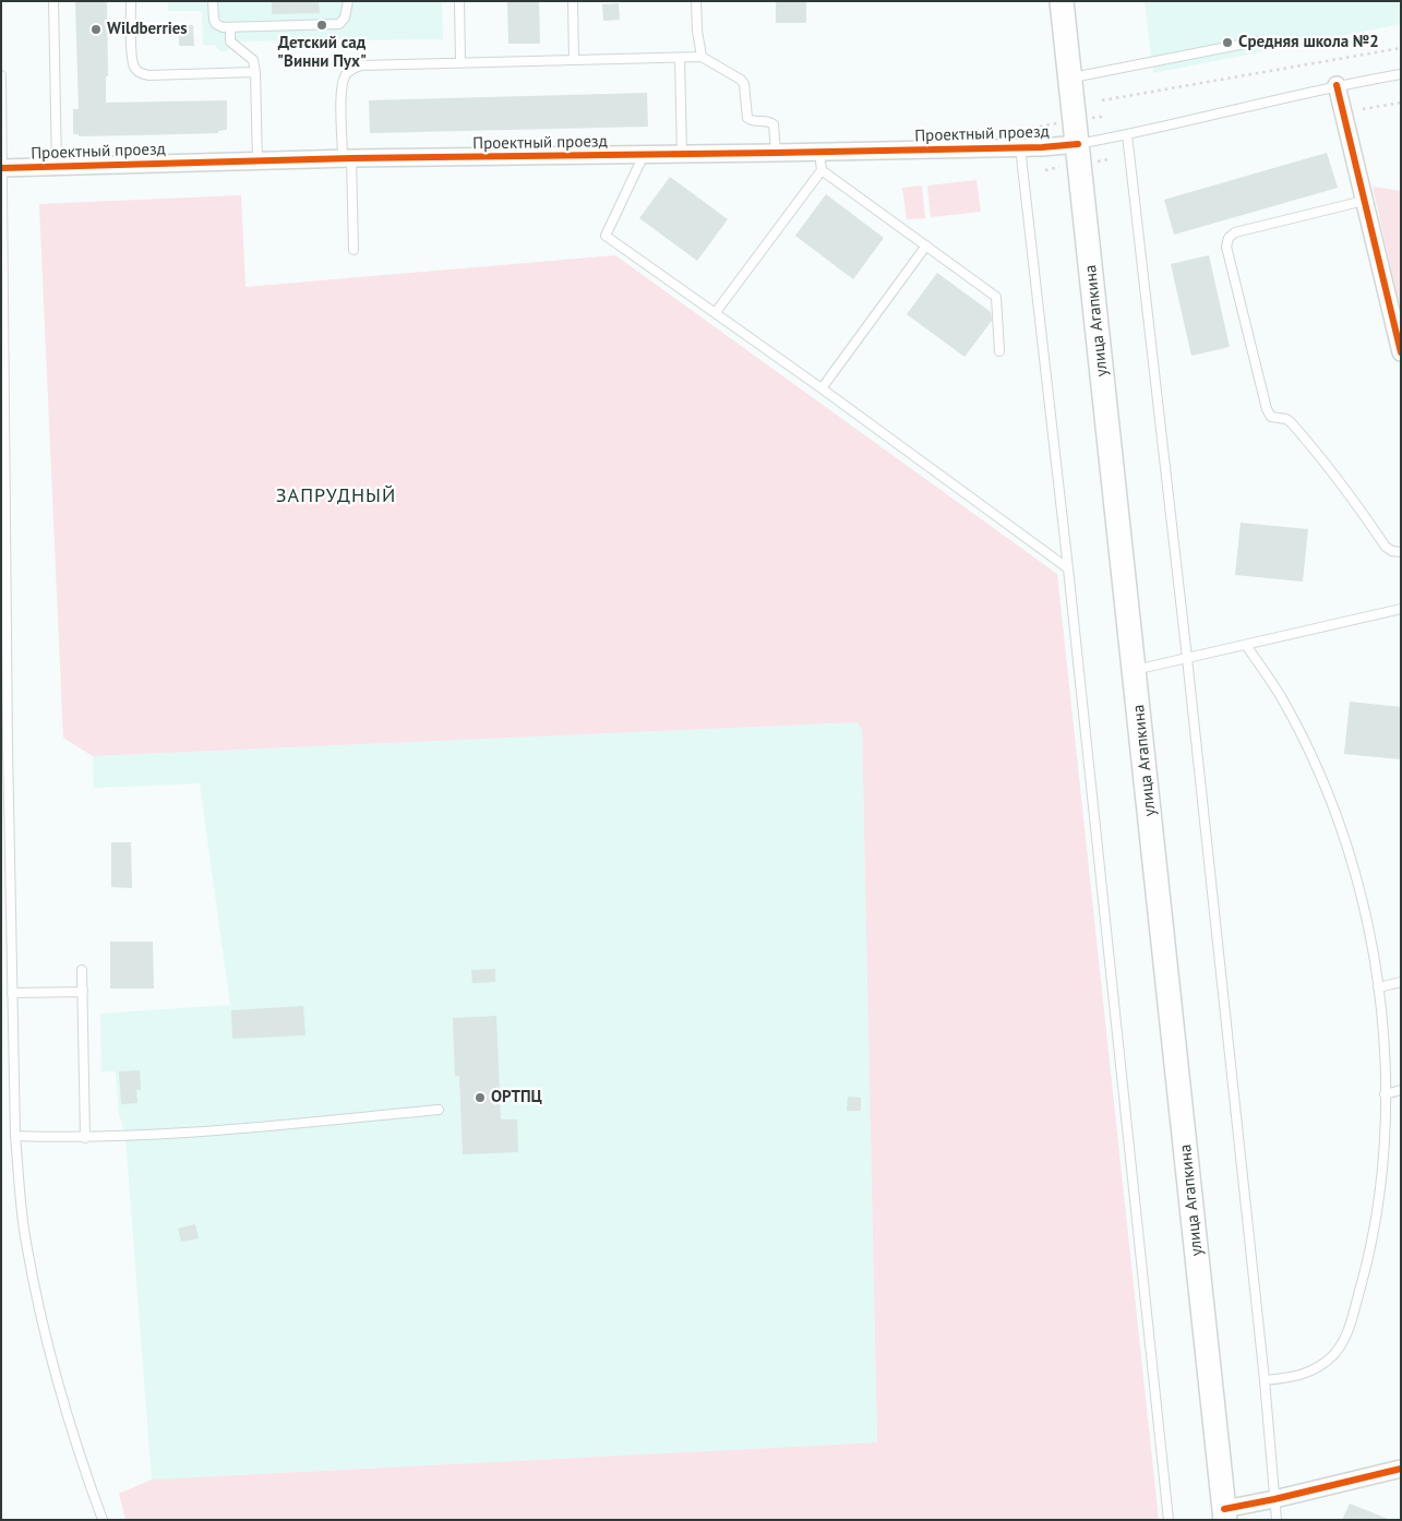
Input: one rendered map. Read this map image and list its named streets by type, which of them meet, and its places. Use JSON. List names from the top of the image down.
{
  "streets": {
    "main road": ["улица Агапкина"],
    "street": ["Проектный проезд"]
  },
  "crossings": [
    ["Проектный проезд", "улица Агапкина"]
  ],
  "districts": ["ЗАПРУДНЫЙ"],
  "places": [
    "Детский сад \"Винни Пух\"",
    "Wildberries",
    "Средняя школа №2",
    "ОРТПЦ"
  ]
}
